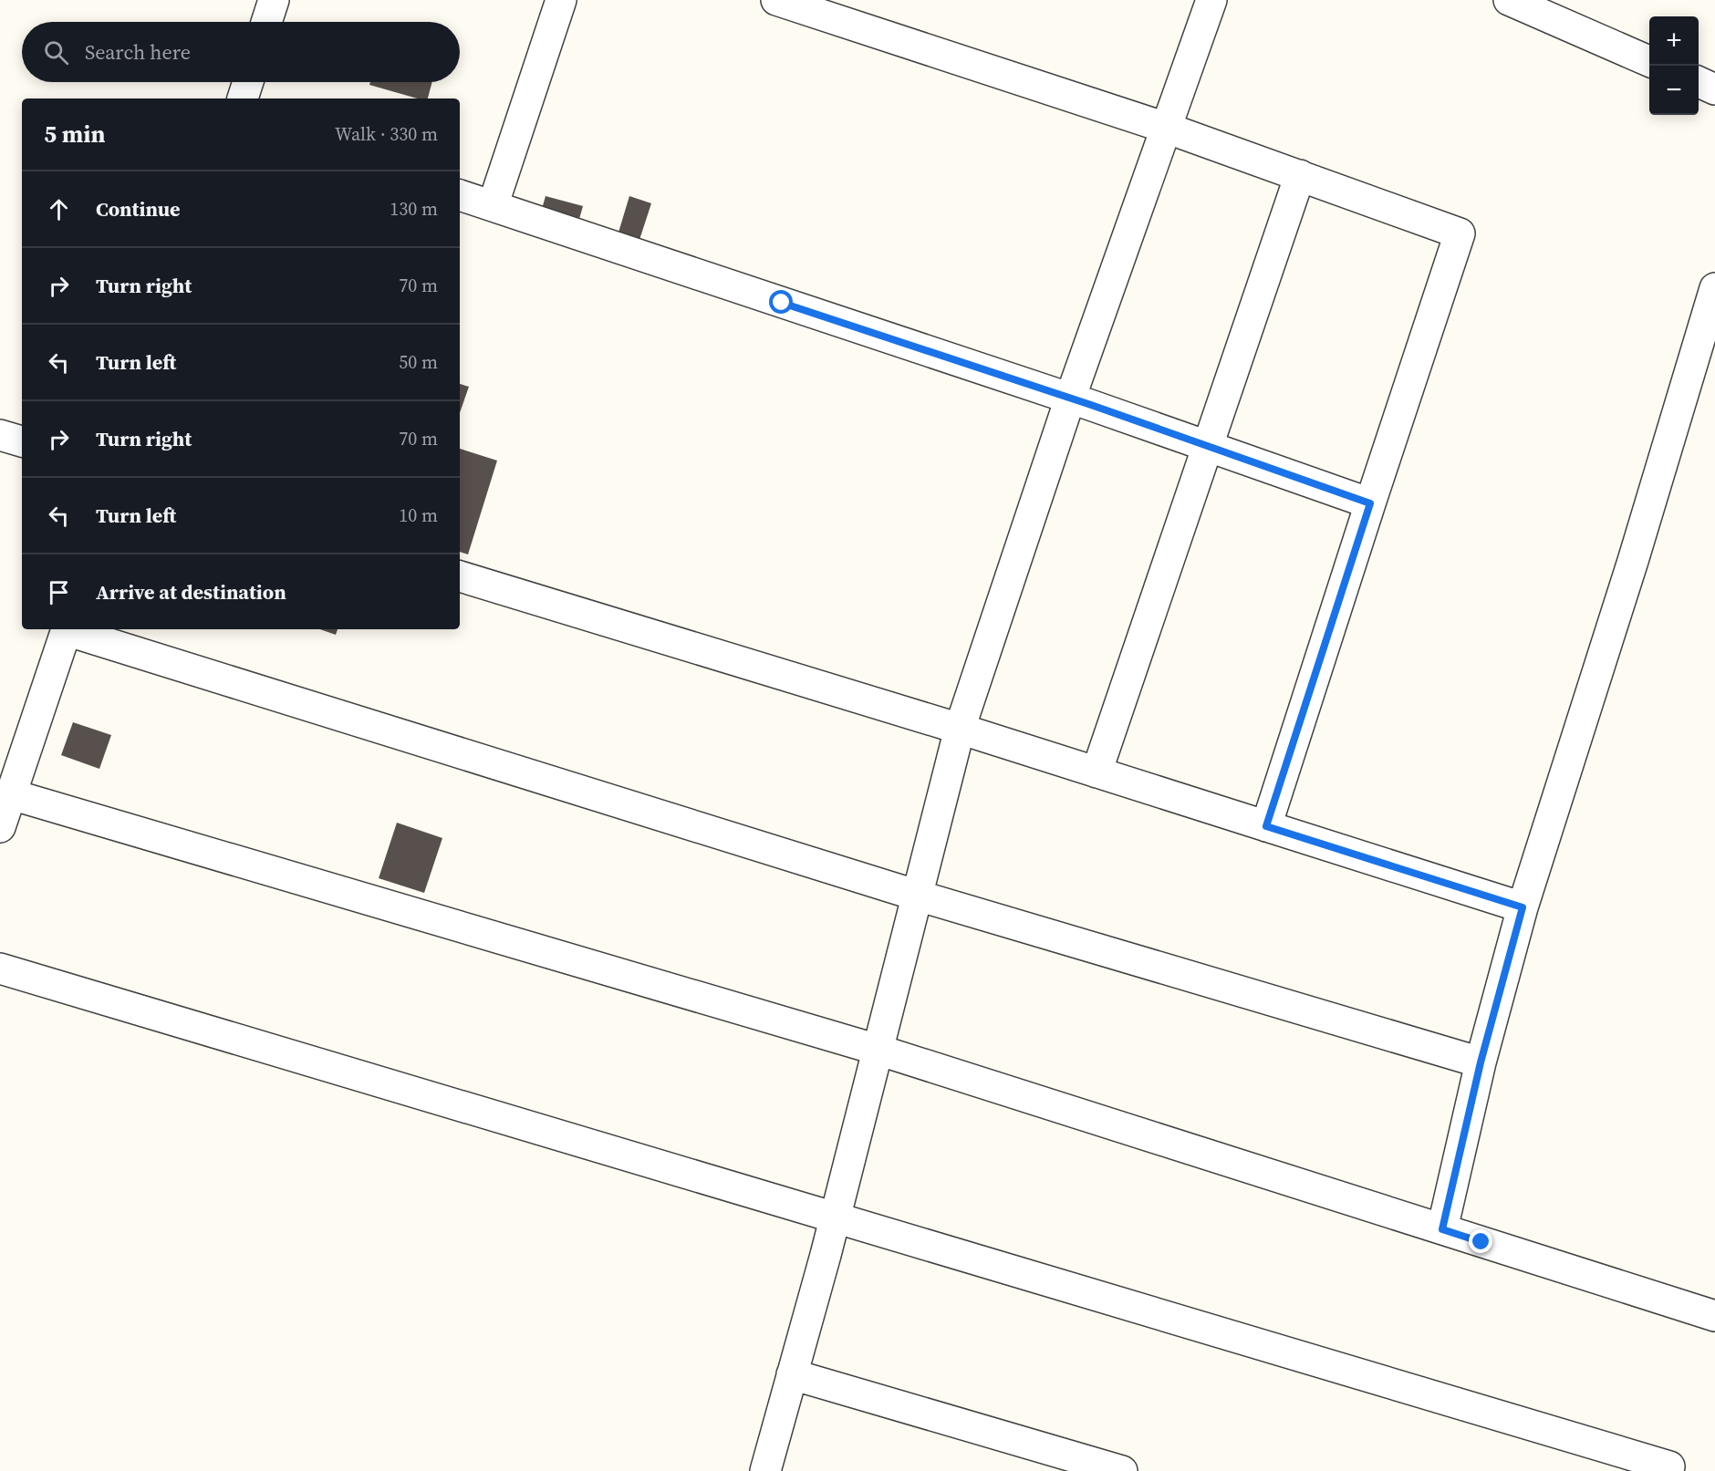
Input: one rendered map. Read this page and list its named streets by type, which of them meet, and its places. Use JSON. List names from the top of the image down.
{
  "page": {
    "map_buttons": ["+", "−"],
    "search": "Search here",
    "heading": ["5 min", "Walk · 330 m"],
    "list": [
      ["Continue", "130 m"],
      ["Turn right", "70 m"],
      ["Turn left", "50 m"],
      ["Turn right", "70 m"],
      ["Turn left", "10 m"],
      "Arrive at destination"
    ]
  }
}
